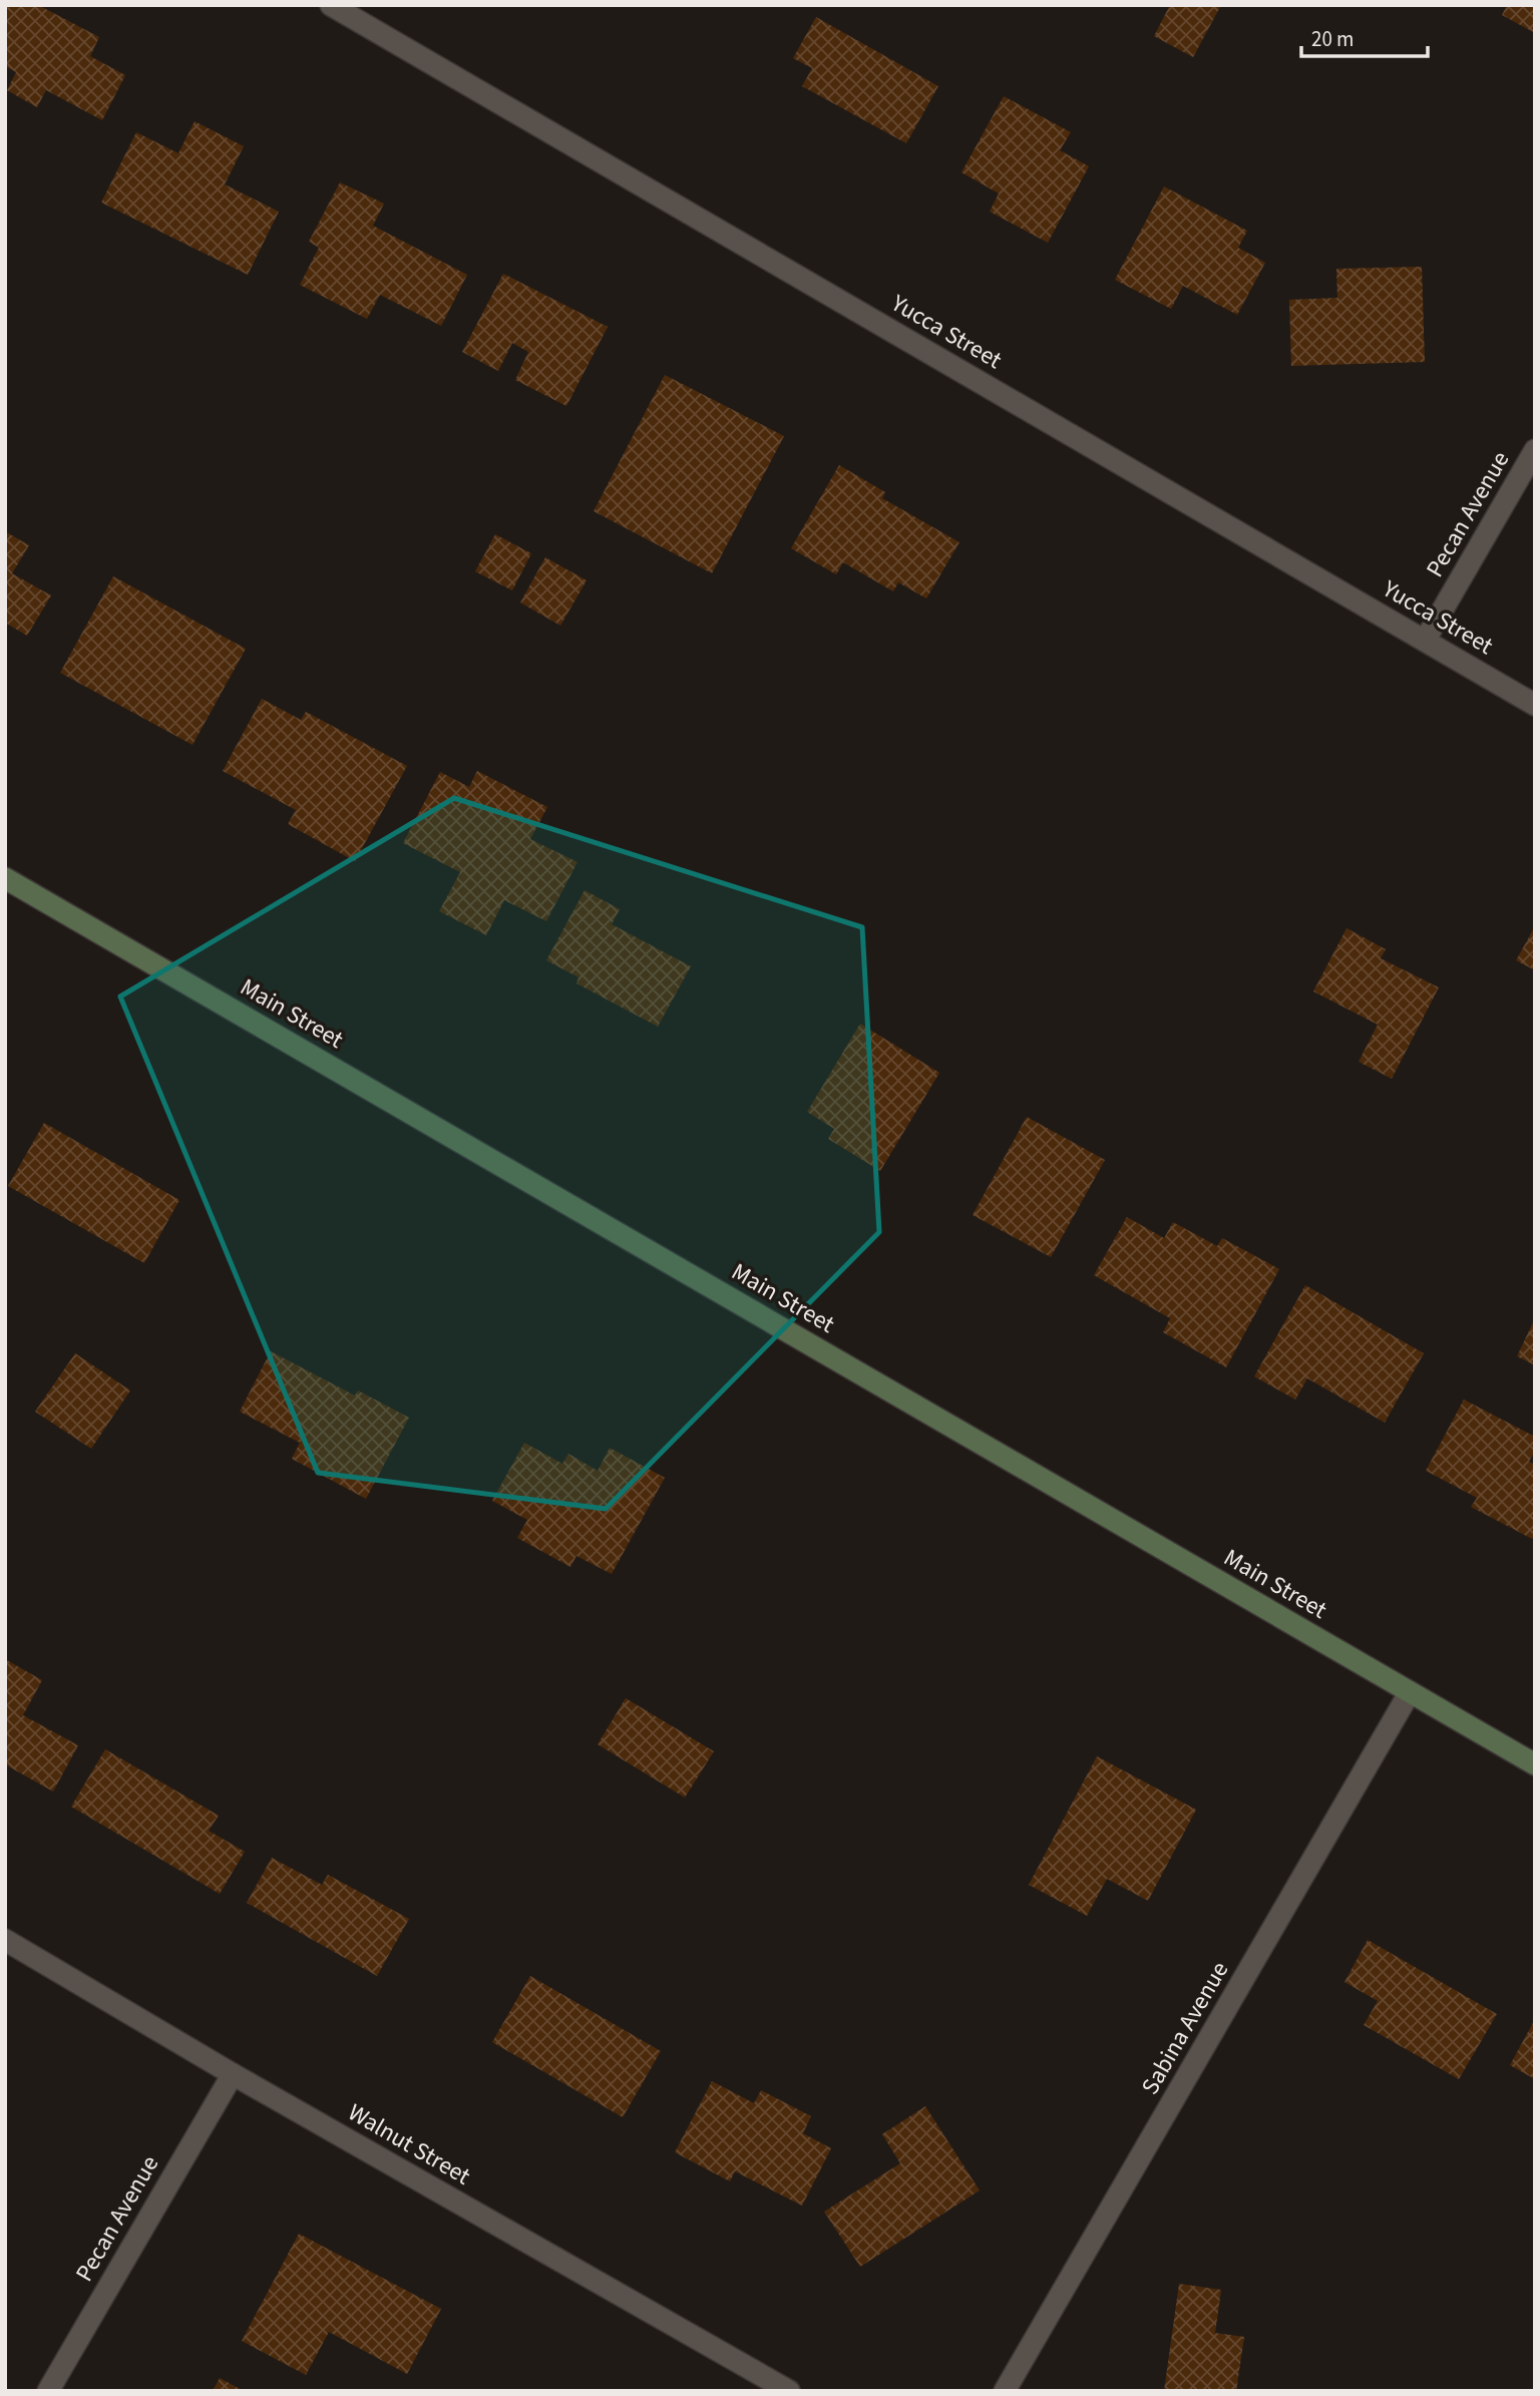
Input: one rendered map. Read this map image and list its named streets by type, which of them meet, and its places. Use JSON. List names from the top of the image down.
{
  "streets": {
    "main road": ["Main Street"],
    "street": [
      "Yucca Street",
      "Pecan Avenue",
      "Sabina Avenue",
      "Walnut Street"
    ]
  },
  "crossings": [
    ["Yucca Street", "Pecan Avenue"],
    ["Pecan Avenue", "Walnut Street"],
    ["Main Street", "Sabina Avenue"]
  ],
  "scale_bar": "20 m"
}
